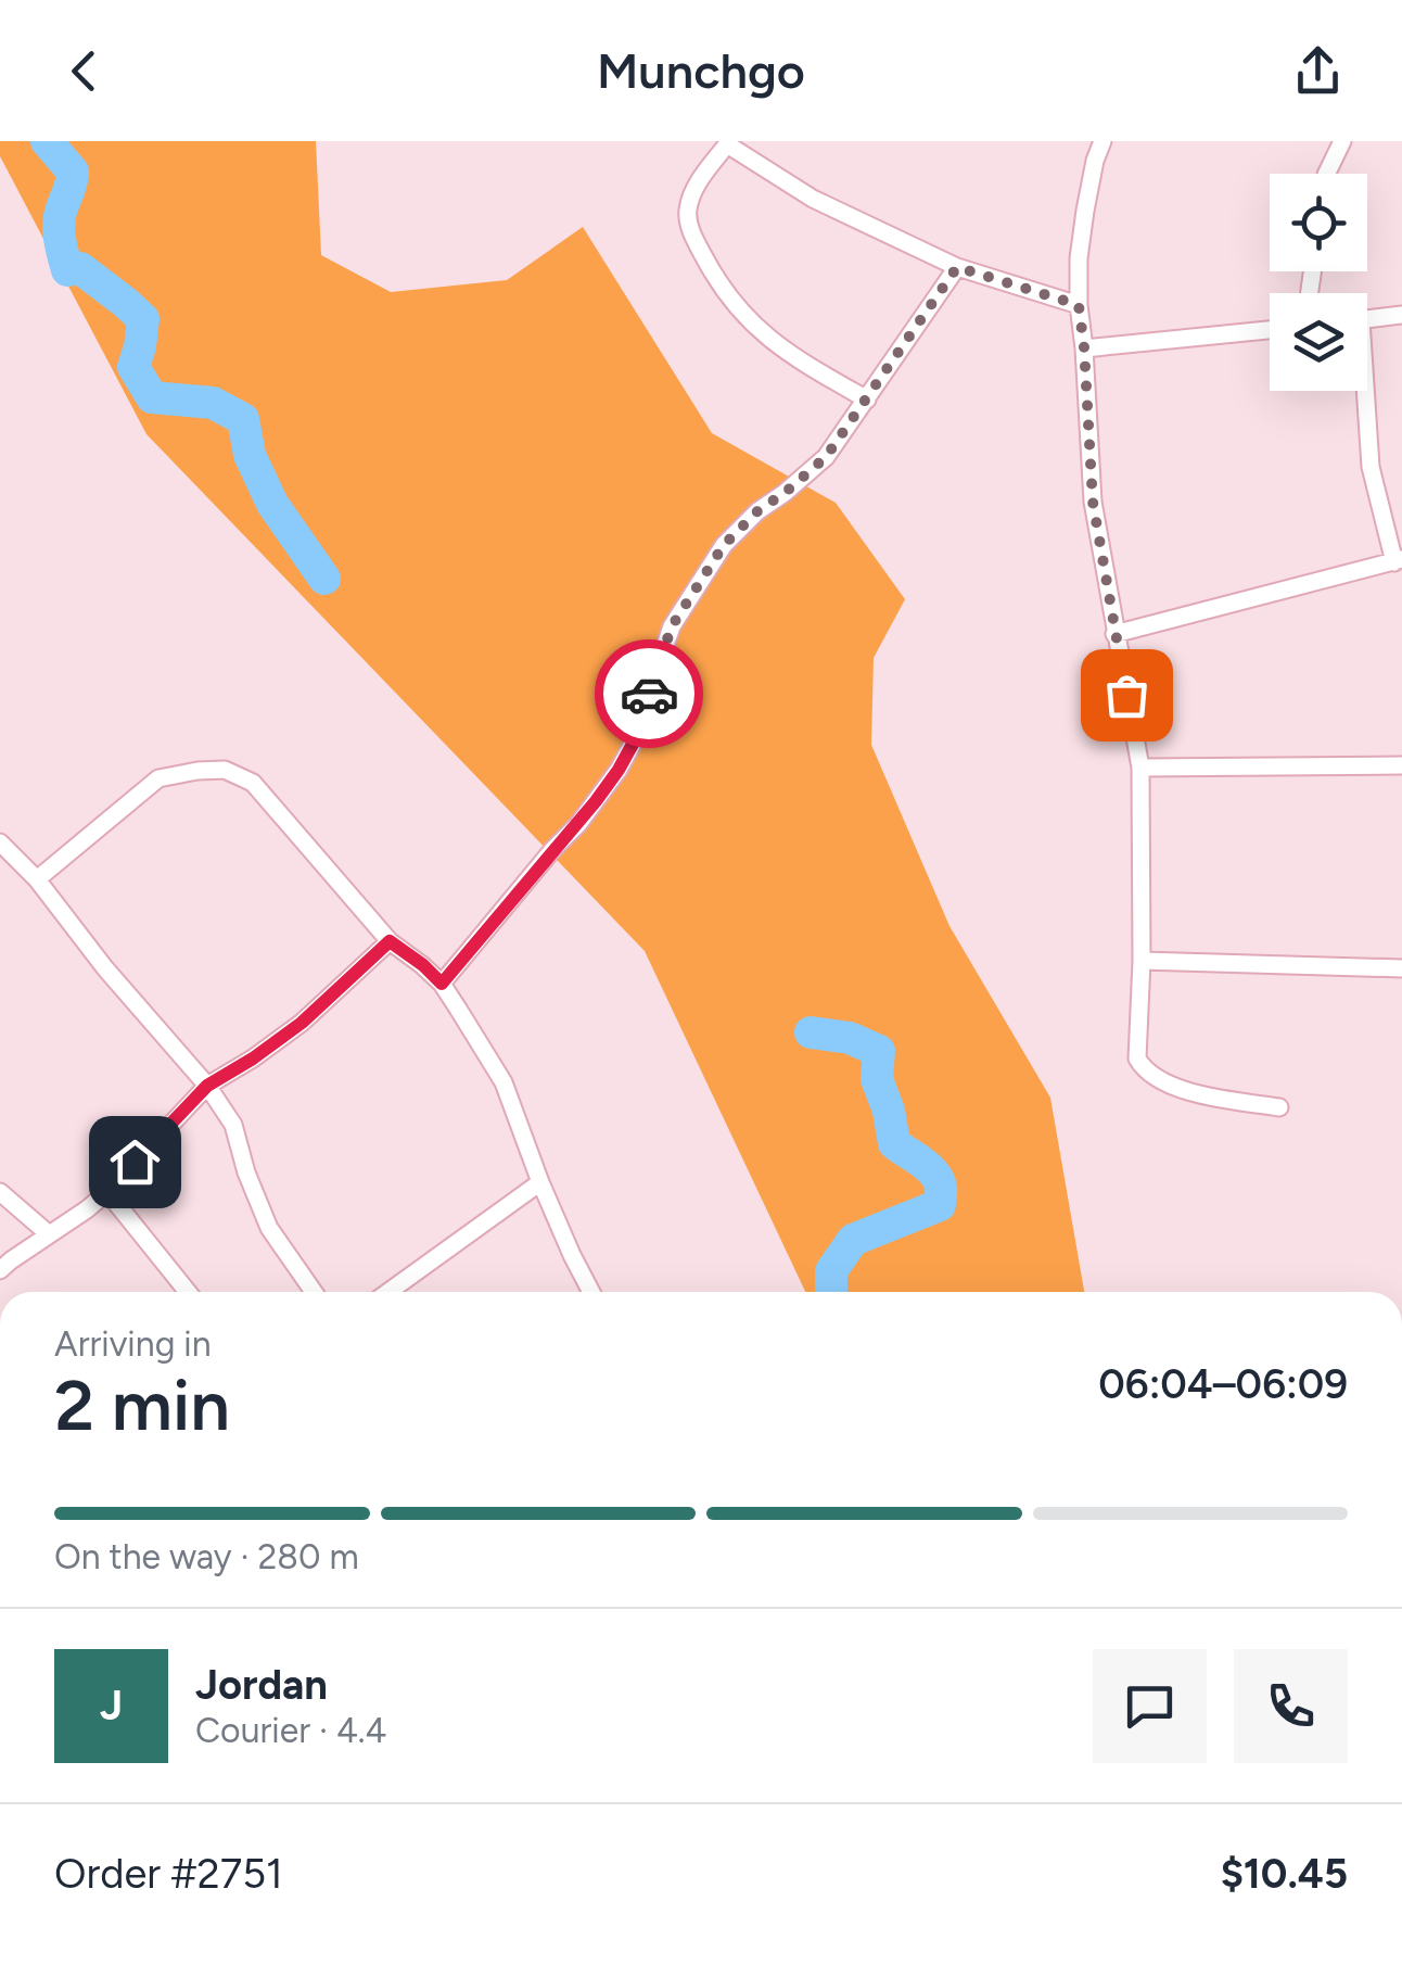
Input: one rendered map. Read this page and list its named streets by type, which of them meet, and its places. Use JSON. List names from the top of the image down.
{
  "page": {
    "header": "Munchgo",
    "heading": ["2 min", "Arriving in", "06:04–06:09"],
    "panel": [
      "Jordan",
      "Courier · 4.4",
      "Order #2751",
      "$10.45"
    ],
    "bar": "On the way · 280 m",
    "round": "J"
  }
}
